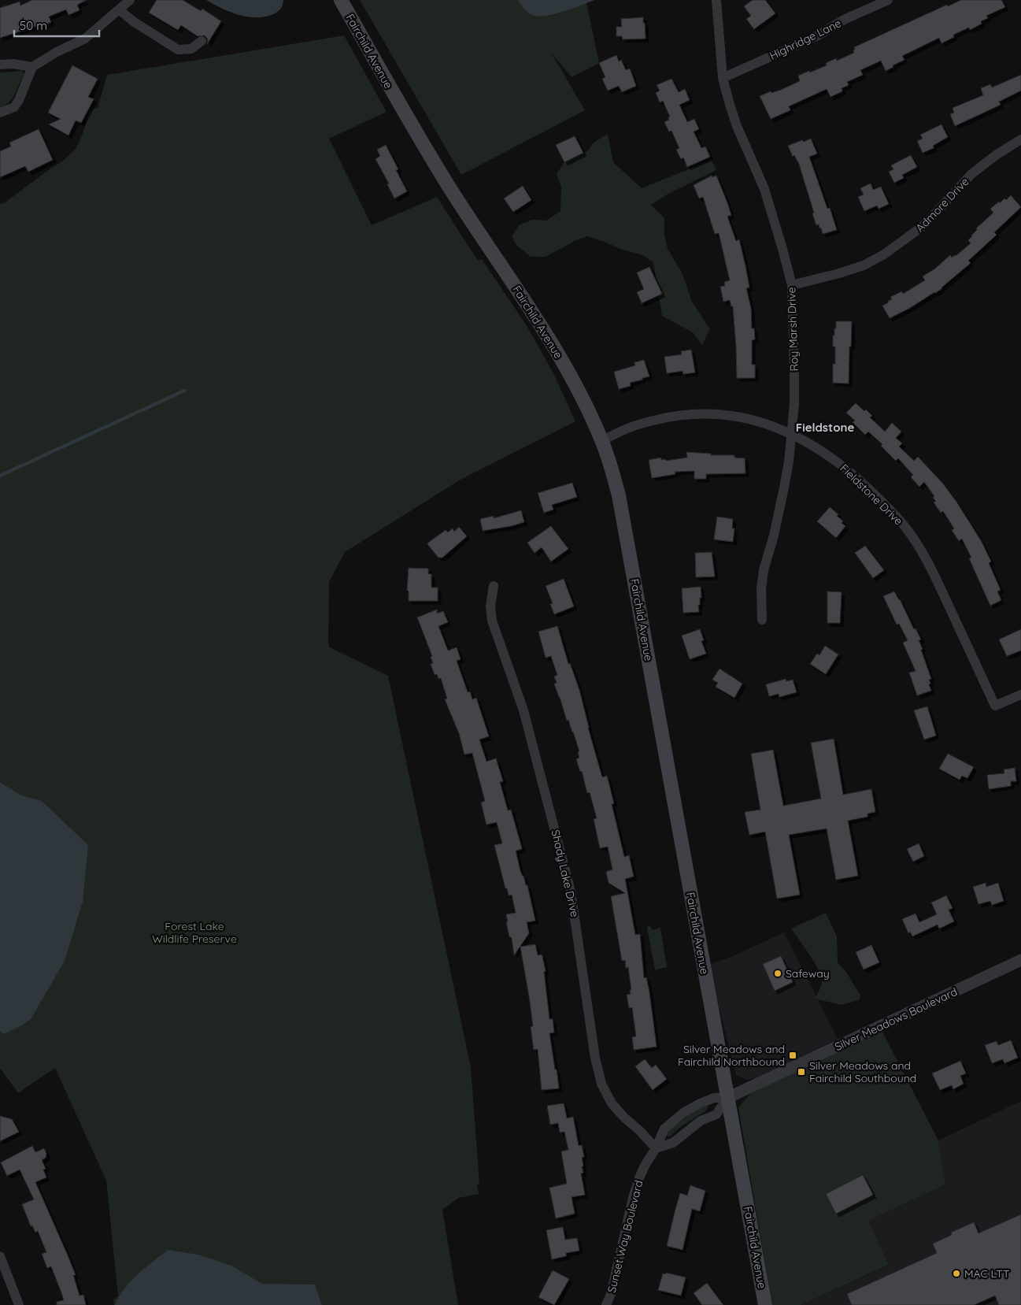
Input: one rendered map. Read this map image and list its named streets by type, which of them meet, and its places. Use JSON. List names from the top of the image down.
{
  "streets": {
    "main road": ["Fairchild Avenue"],
    "street": [
      "Highridge Lane",
      "Admore Drive",
      "Roy Marsh Drive",
      "Fieldstone Drive",
      "Shady Lake Drive",
      "Silver Meadows Boulevard",
      "Sunset Way Boulevard"
    ]
  },
  "crossings": [
    ["Highridge Lane", "Roy Marsh Drive"],
    ["Fairchild Avenue", "Fieldstone Drive"],
    ["Fairchild Avenue", "Silver Meadows Boulevard"],
    ["Fairchild Avenue", "Sunset Way Boulevard"],
    ["Admore Drive", "Roy Marsh Drive"],
    ["Roy Marsh Drive", "Fieldstone Drive"],
    ["Shady Lake Drive", "Sunset Way Boulevard"],
    ["Silver Meadows Boulevard", "Sunset Way Boulevard"]
  ],
  "districts": ["Fieldstone"],
  "parks": ["Forest Lake Wildlife Preserve"],
  "places": {
    "other": ["Safeway", "MAC LTT"],
    "transit": ["Silver Meadows and Fairchild Northbound", "Silver Meadows and Fairchild Southbound"]
  },
  "scale_bar": "50 m"
}
